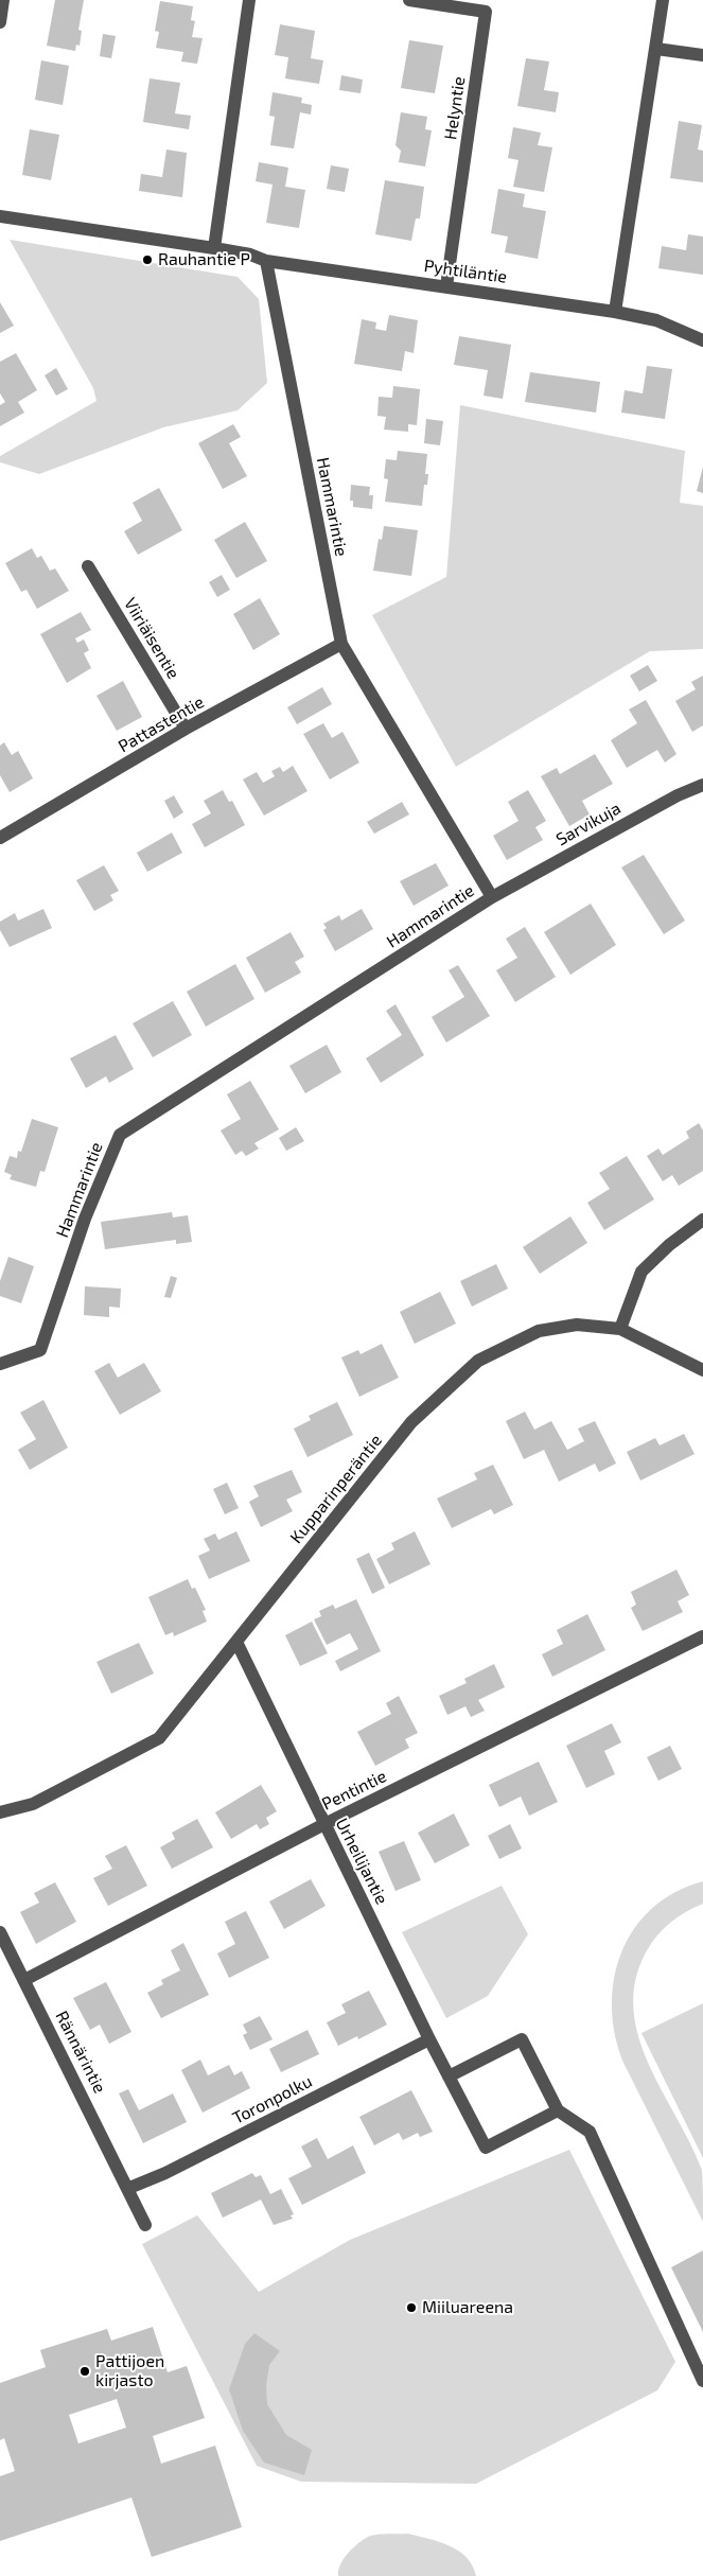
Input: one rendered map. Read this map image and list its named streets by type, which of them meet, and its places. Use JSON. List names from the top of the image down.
{
  "streets": {
    "street": [
      "Helyntie",
      "Pyhtiläntie",
      "Hammarintie",
      "Viiriäisentie",
      "Pattastentie",
      "Sarvikuja",
      "Kupparinperäntie",
      "Pentintie",
      "Urheilijantie",
      "Rännärintie",
      "Toronpolku"
    ]
  },
  "crossings": [
    ["Helyntie", "Pyhtiläntie"],
    ["Pyhtiläntie", "Hammarintie"],
    ["Hammarintie", "Pattastentie"],
    ["Hammarintie", "Sarvikuja"],
    ["Viiriäisentie", "Pattastentie"],
    ["Kupparinperäntie", "Urheilijantie"],
    ["Pentintie", "Urheilijantie"],
    ["Pentintie", "Rännärintie"],
    ["Urheilijantie", "Toronpolku"],
    ["Rännärintie", "Toronpolku"]
  ],
  "places": ["Rauhantie P", "Miiluareena", "Pattijoen kirjasto"]
}
